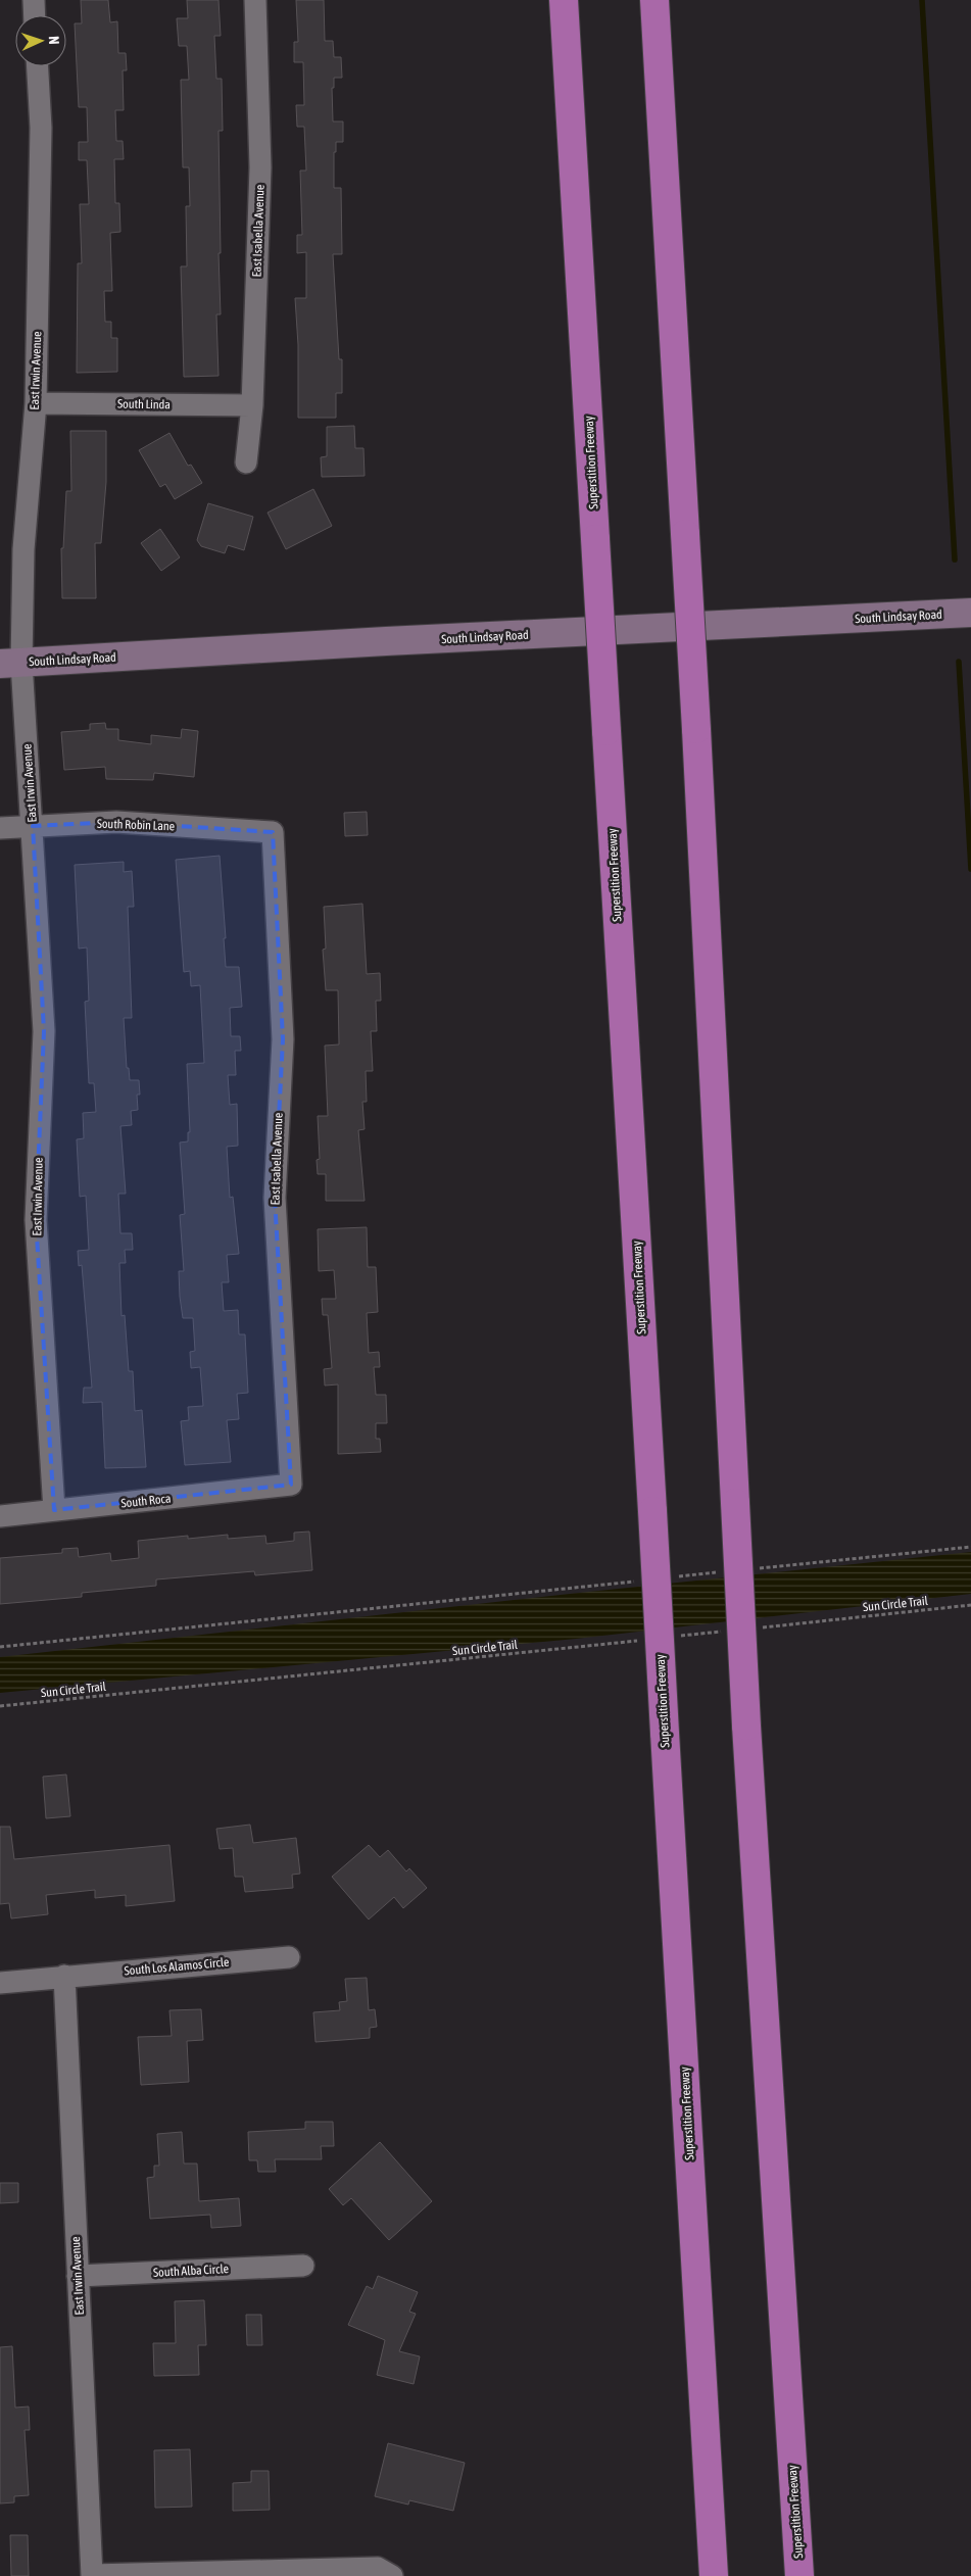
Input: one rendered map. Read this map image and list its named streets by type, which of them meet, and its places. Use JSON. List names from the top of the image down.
{
  "streets": {
    "highway": ["Superstition Freeway"],
    "main road": ["South Lindsay Road"],
    "street": [
      "East Isabella Avenue",
      "East Irwin Avenue",
      "South Linda",
      "South Robin Lane",
      "South Roca",
      "South Los Alamos Circle",
      "South Alba Circle"
    ],
    "path": ["Sun Circle Trail"]
  },
  "crossings": [
    ["East Isabella Avenue", "South Linda"],
    ["East Isabella Avenue", "South Robin Lane"],
    ["East Isabella Avenue", "South Roca"],
    ["East Irwin Avenue", "South Linda"],
    ["East Irwin Avenue", "South Lindsay Road"],
    ["East Irwin Avenue", "South Robin Lane"],
    ["East Irwin Avenue", "South Roca"],
    ["East Irwin Avenue", "South Los Alamos Circle"],
    ["East Irwin Avenue", "South Alba Circle"]
  ],
  "north": "right"
}
